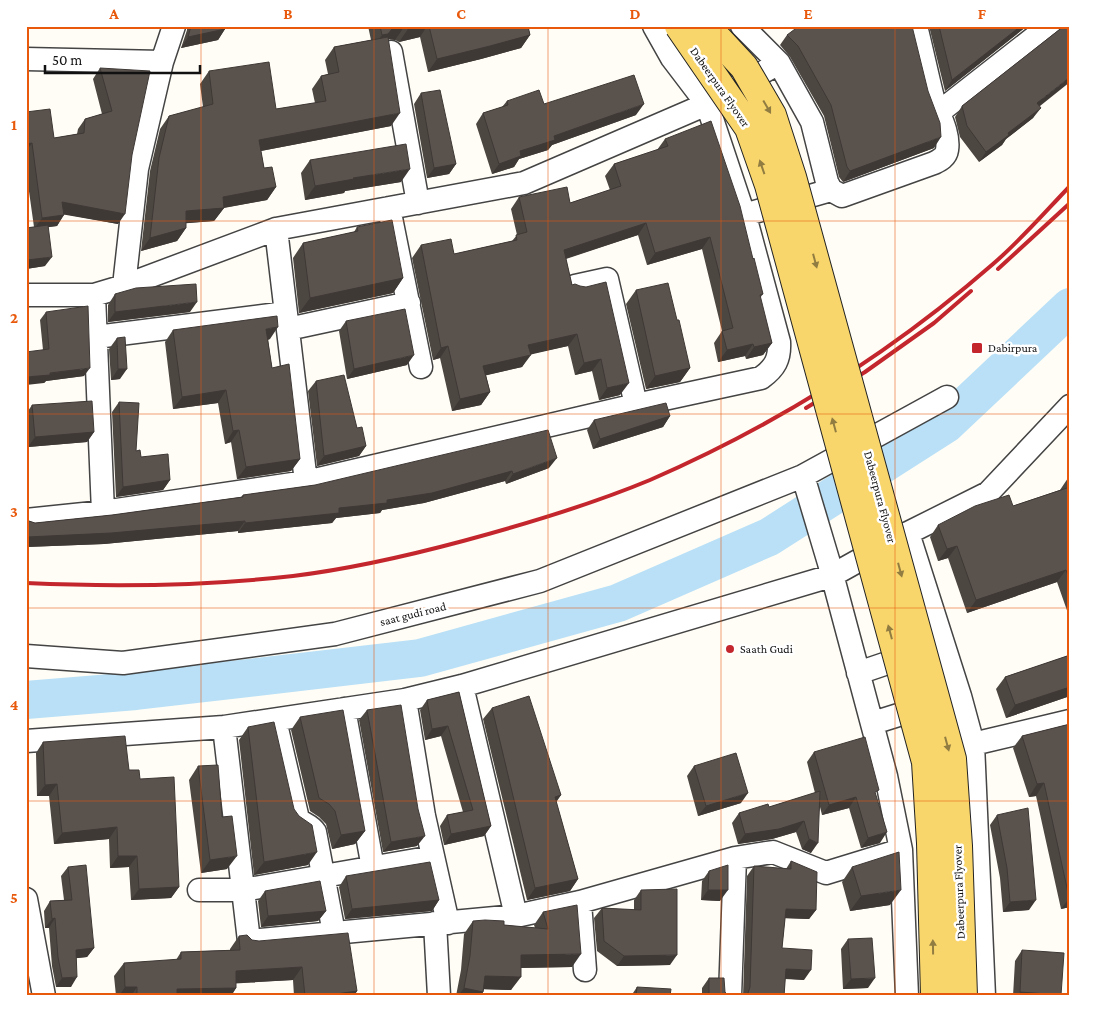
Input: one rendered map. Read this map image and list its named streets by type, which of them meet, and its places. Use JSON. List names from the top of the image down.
{
  "streets": {
    "main road": ["Dabeerpura Flyover"],
    "street": ["saat gudi road"]
  },
  "places": {
    "transit": ["Dabirpura"],
    "other": ["Saath Gudi"]
  },
  "scale_bar": "50 m",
  "grid": {
    "columns": [
      "A",
      "B",
      "C",
      "D",
      "E",
      "F"
    ],
    "rows": [
      "1",
      "2",
      "3",
      "4",
      "5"
    ]
  }
}
